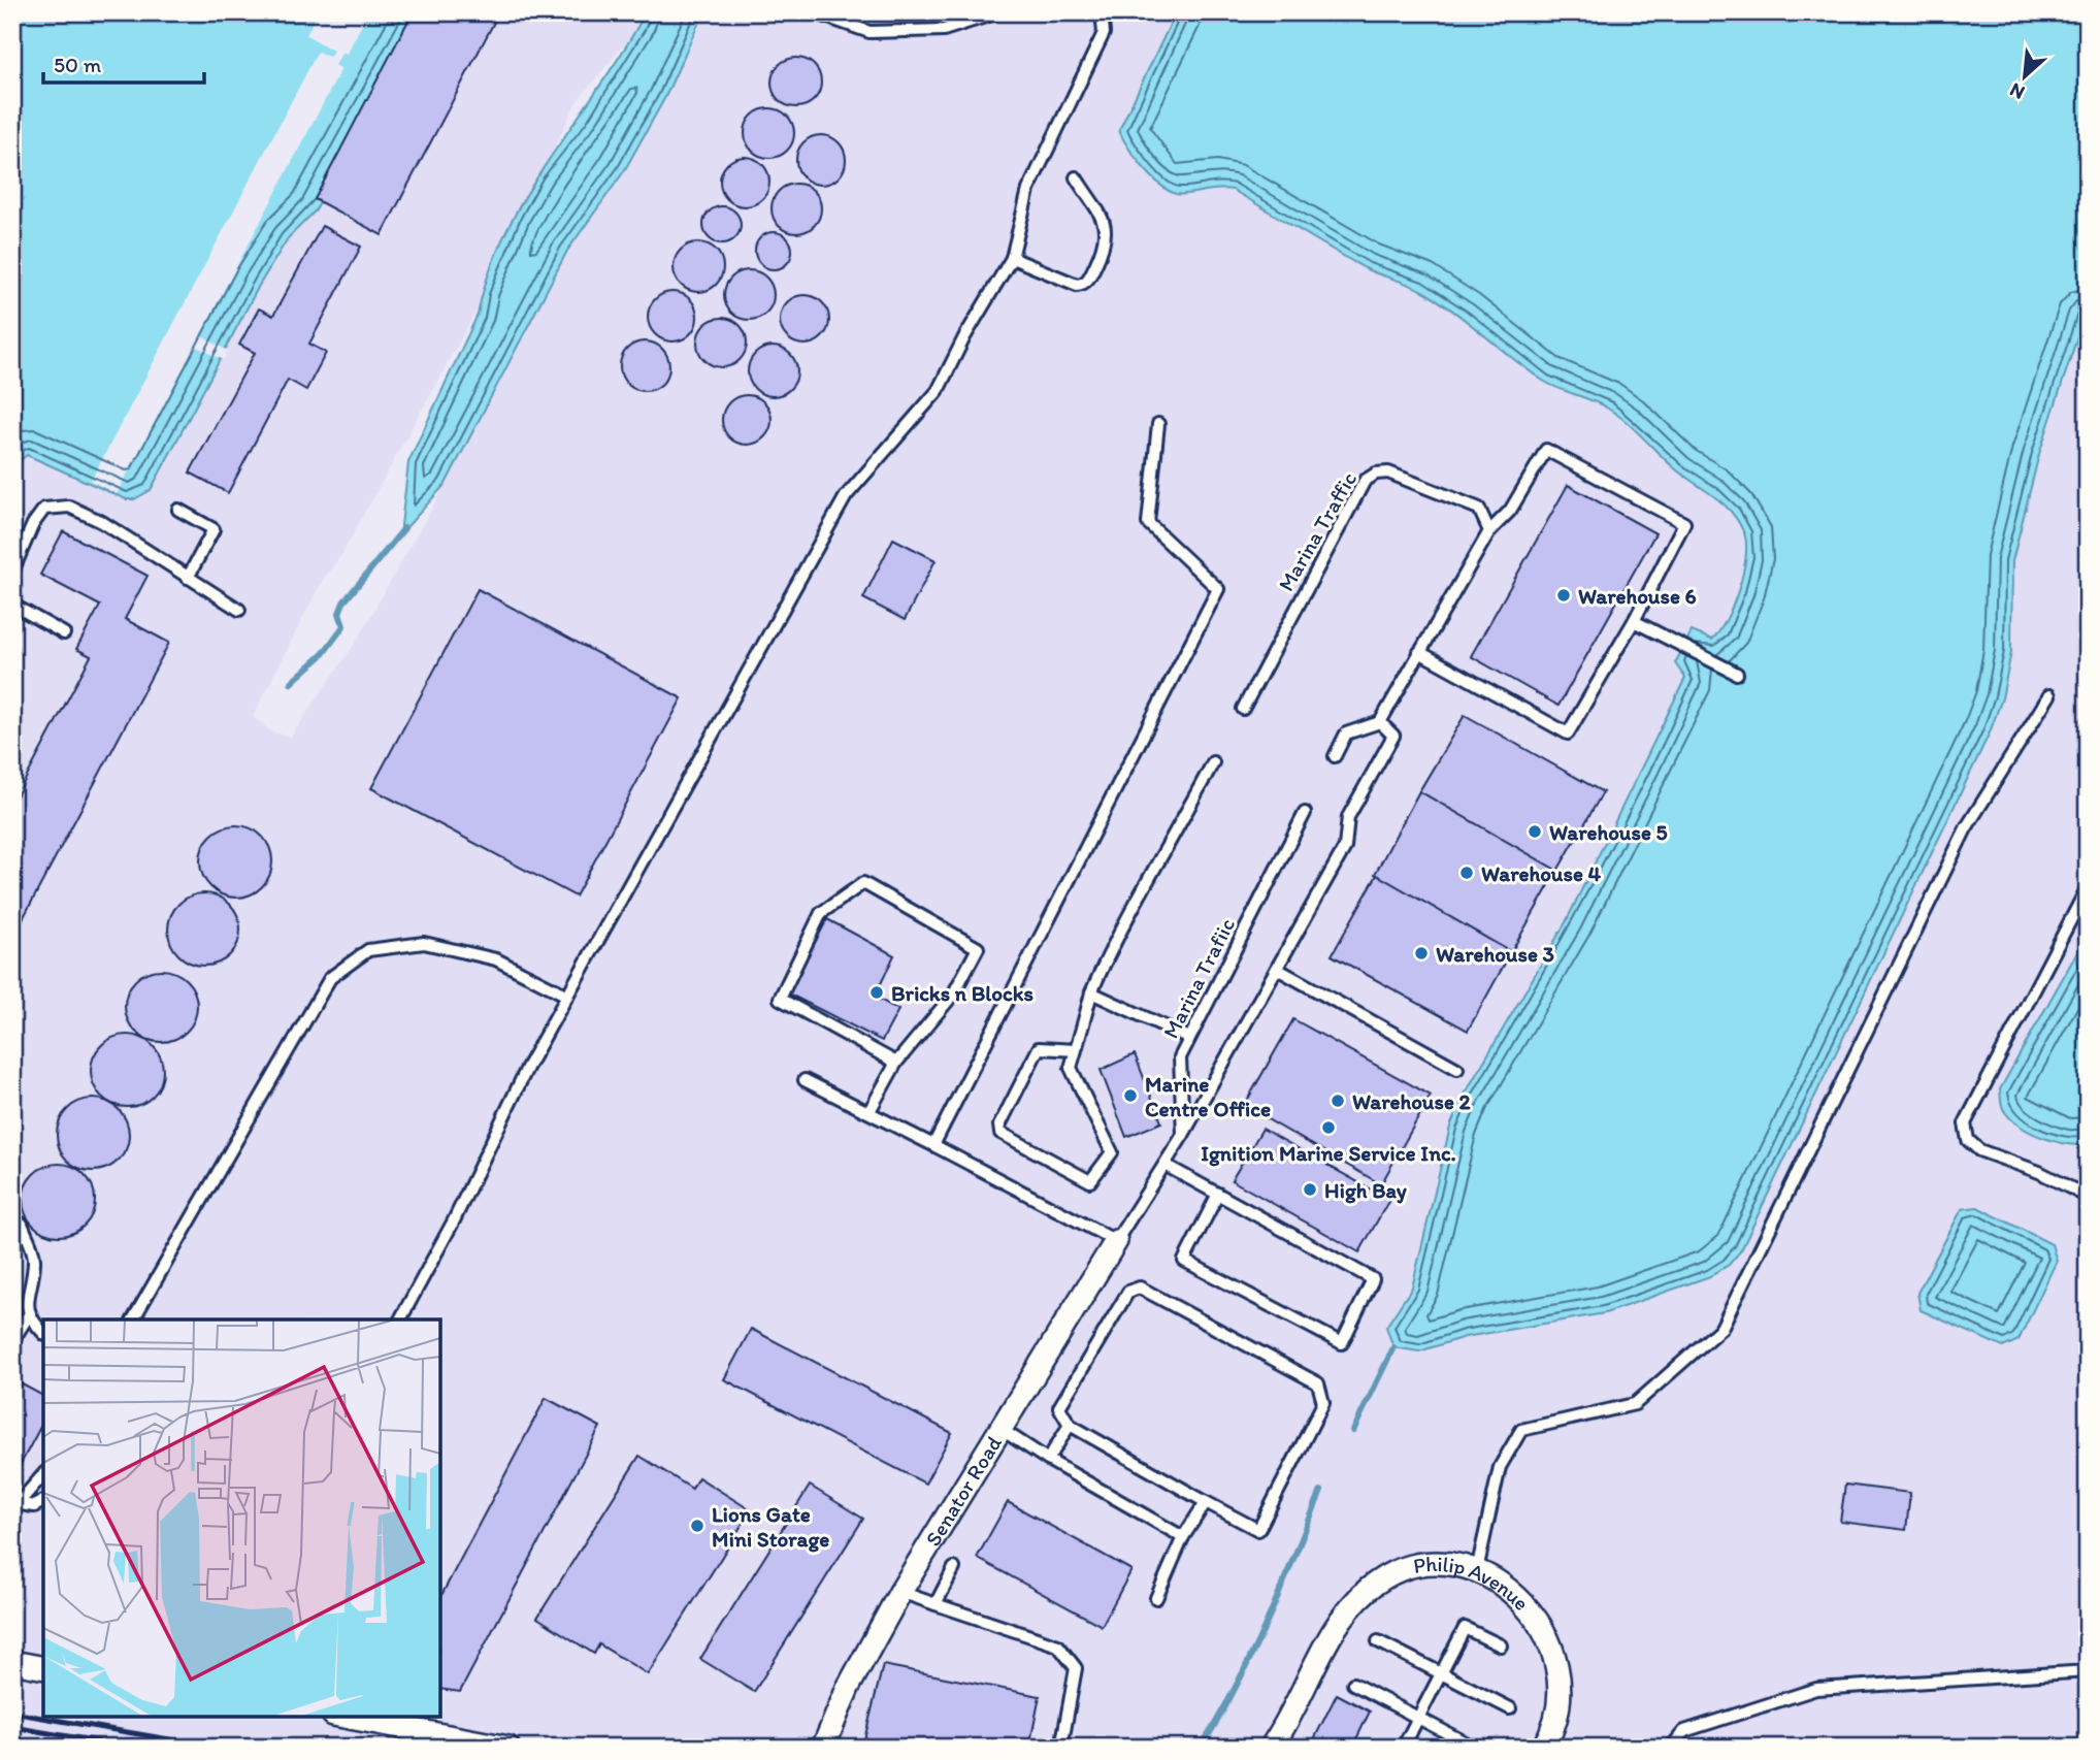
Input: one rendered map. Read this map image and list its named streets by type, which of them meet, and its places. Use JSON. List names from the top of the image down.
{
  "streets": {
    "street": ["Senator Road", "Philip Avenue"],
    "lane": ["Marina Traffic", "Marina Trafiic"]
  },
  "places": [
    "Warehouse 6",
    "Warehouse 5",
    "Warehouse 4",
    "Warehouse 3",
    "Bricks n Blocks",
    "Marine Centre Office",
    "Warehouse 2",
    "Ignition Marine Service Inc.",
    "High Bay",
    "Lions Gate Mini Storage"
  ],
  "scale_bar": "50 m",
  "north": "bottom left"
}
